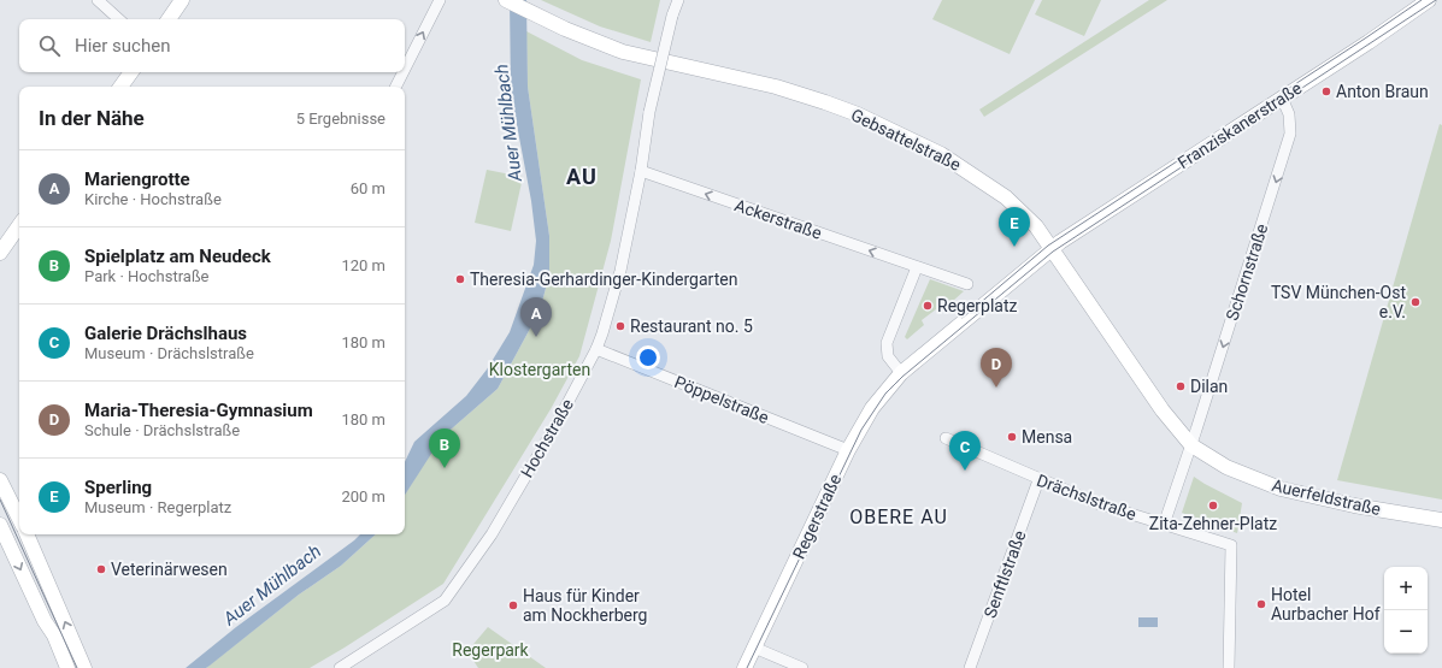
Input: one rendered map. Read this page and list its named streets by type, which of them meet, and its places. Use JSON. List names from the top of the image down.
{
  "streets": {
    "main road": [
      "Franziskanerstraße",
      "Gebsattelstraße",
      "Auerfeldstraße",
      "Regerstraße"
    ],
    "street": [
      "Ackerstraße",
      "Schornstraße",
      "Pöppelstraße",
      "Hochstraße",
      "Drächslstraße",
      "Senftlstraße"
    ]
  },
  "crossings": [
    ["Franziskanerstraße", "Gebsattelstraße"],
    ["Franziskanerstraße", "Schornstraße"],
    ["Gebsattelstraße", "Schornstraße"],
    ["Gebsattelstraße", "Auerfeldstraße"],
    ["Ackerstraße", "Hochstraße"],
    ["Schornstraße", "Auerfeldstraße"],
    ["Pöppelstraße", "Hochstraße"],
    ["Pöppelstraße", "Regerstraße"],
    ["Drächslstraße", "Senftlstraße"]
  ],
  "one_way": ["Ackerstraße", "Schornstraße"],
  "districts": ["AU", "OBERE AU"],
  "water": ["Auer Mühlbach"],
  "parks": ["Klostergarten", "Regerpark"],
  "places": [
    "Anton Braun",
    "Theresia-Gerhardinger-Kindergarten",
    "TSV München-Ost e.V.",
    "Regerplatz",
    "Restaurant no. 5",
    "Dilan",
    "Mensa",
    "Zita-Zehner-Platz",
    "Veterinärwesen",
    "Hotel Aurbacher Hof",
    "Haus für Kinder am Nockherberg"
  ],
  "page": {
    "search": "Hier suchen",
    "heading": ["In der Nähe", "5 Ergebnisse"],
    "list": [
      {
        "mark": "A",
        "name": "Mariengrotte",
        "note": "Kirche · Hochstraße",
        "value": "60 m"
      },
      {
        "mark": "B",
        "name": "Spielplatz am Neudeck",
        "note": "Park · Hochstraße",
        "value": "120 m"
      },
      {
        "mark": "C",
        "name": "Galerie Drächslhaus",
        "note": "Museum · Drächslstraße",
        "value": "180 m"
      },
      {
        "mark": "D",
        "name": "Maria-Theresia-Gymnasium",
        "note": "Schule · Drächslstraße",
        "value": "180 m"
      },
      {
        "mark": "E",
        "name": "Sperling",
        "note": "Museum · Regerplatz",
        "value": "200 m"
      }
    ],
    "pins": [
      "E",
      "A",
      "D",
      "B",
      "C"
    ],
    "map_buttons": ["+", "−"]
  }
}
